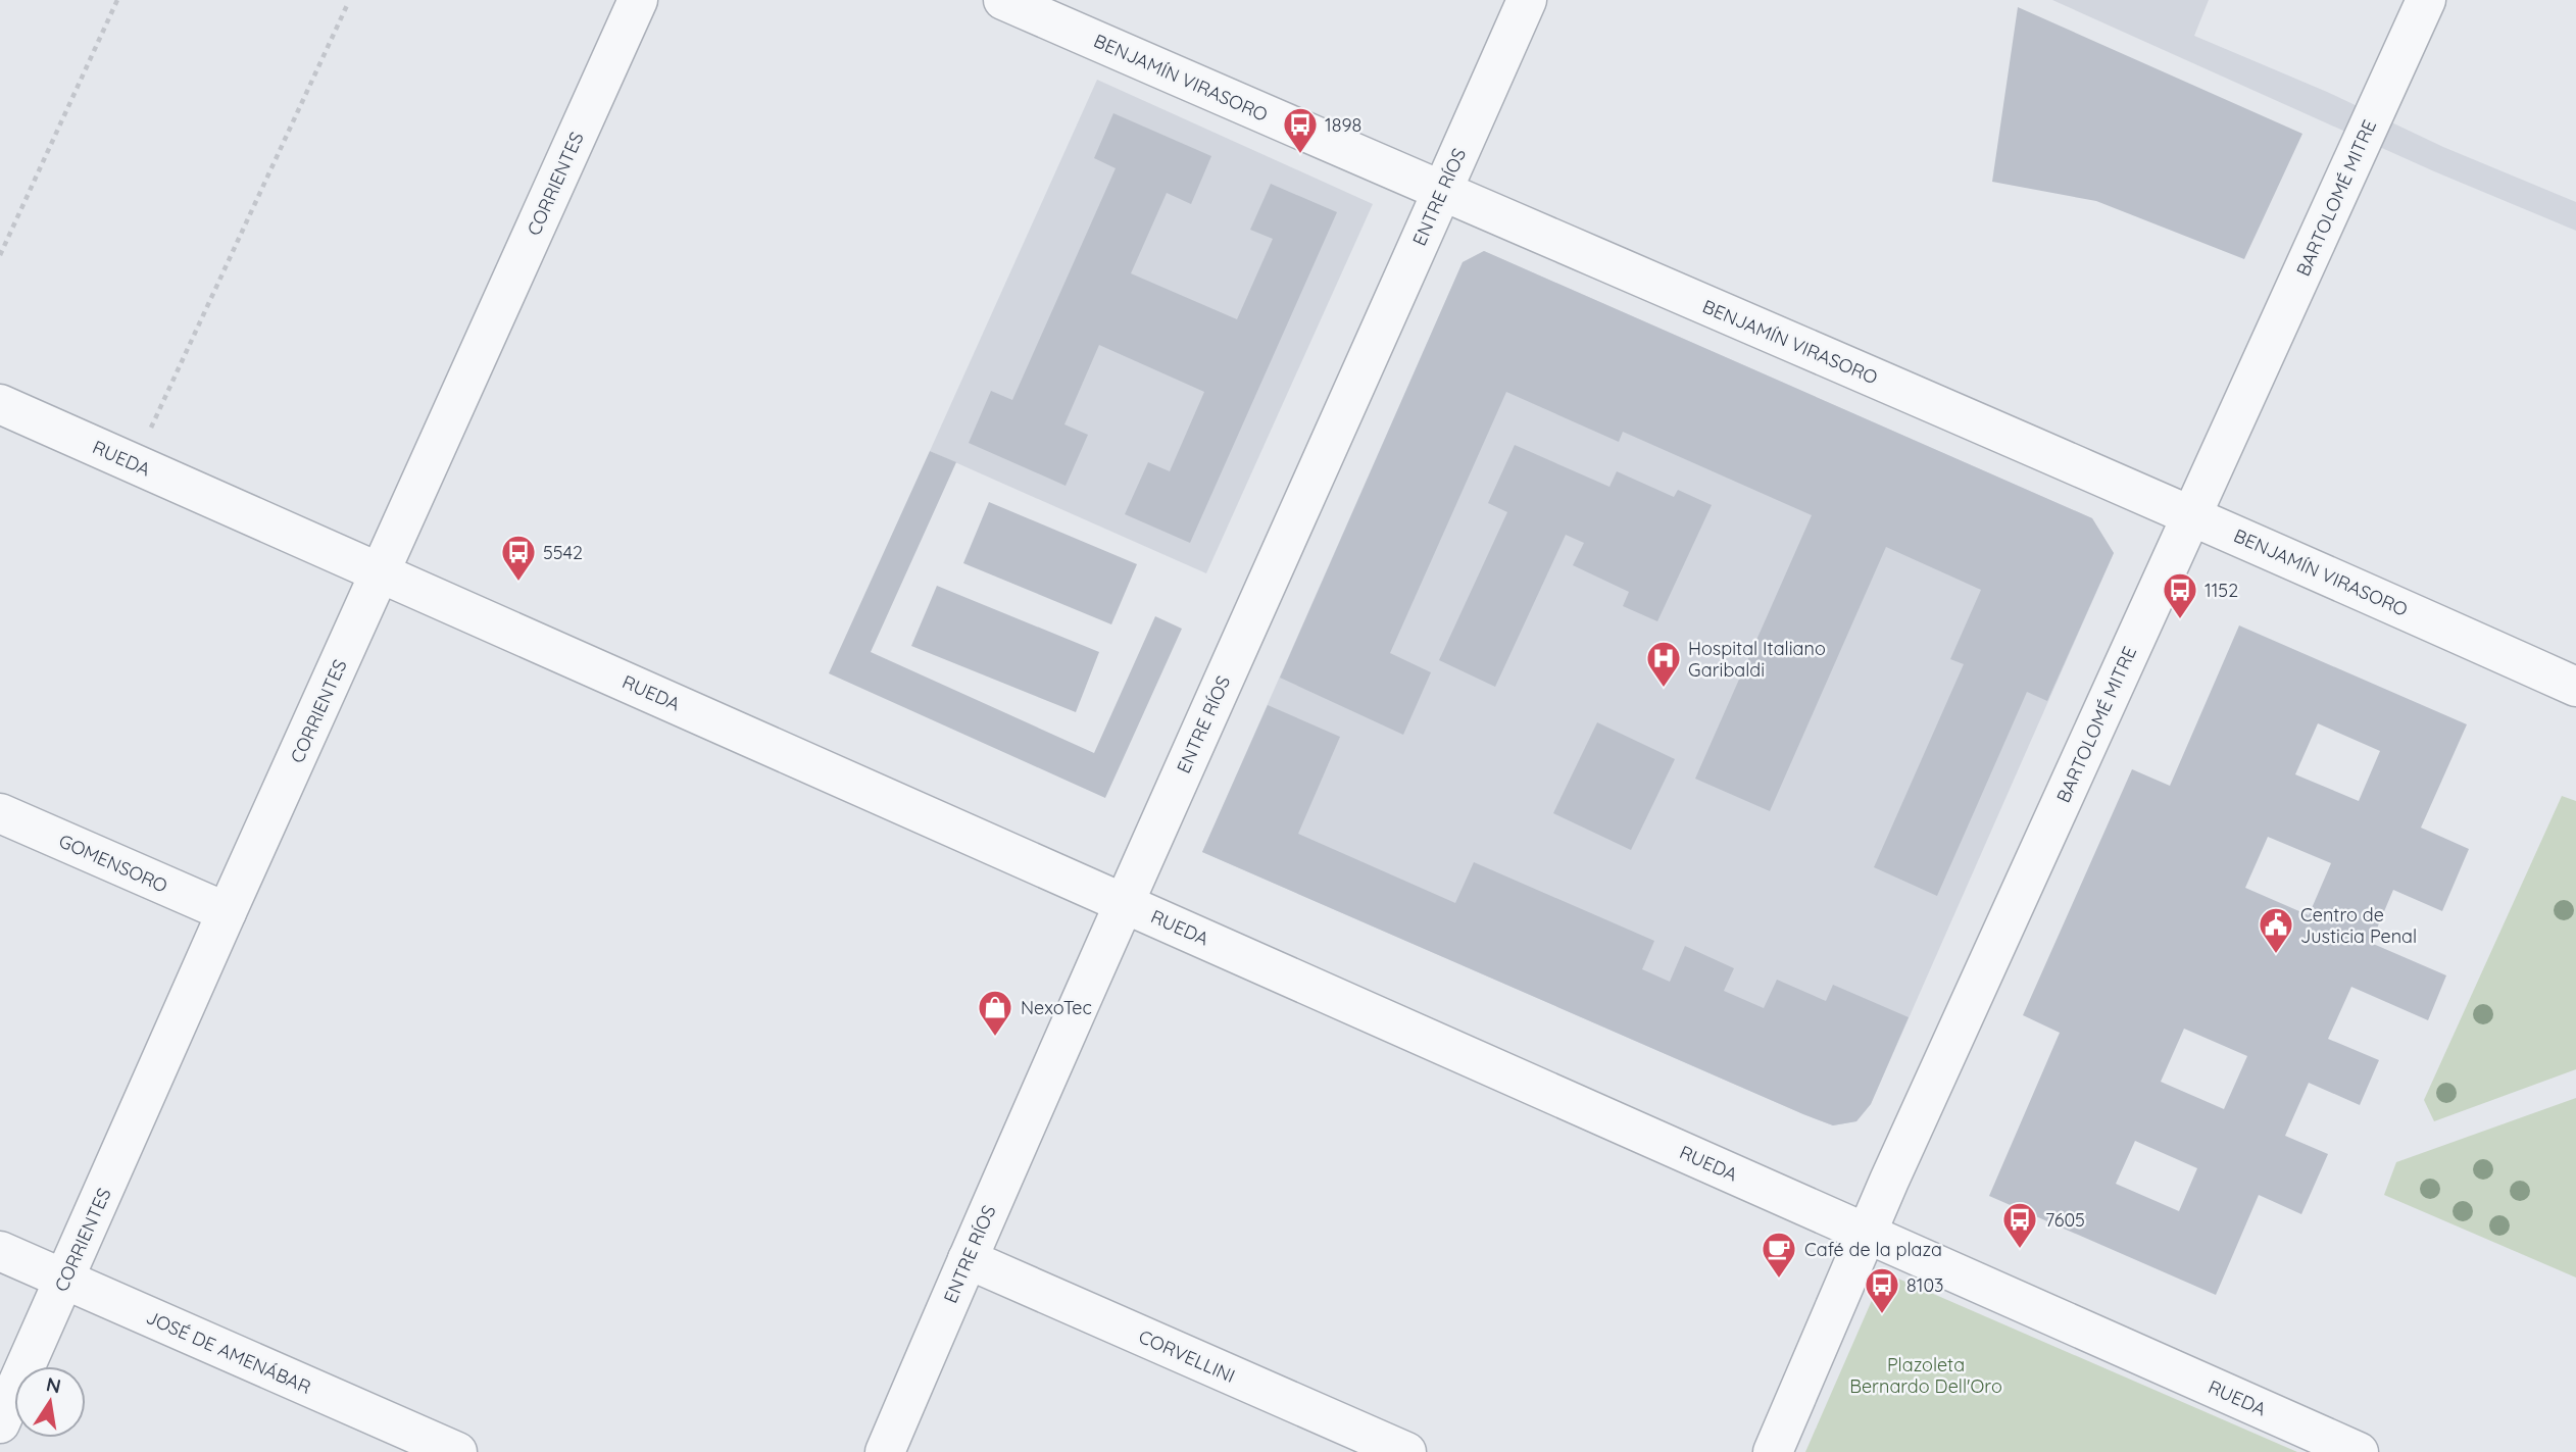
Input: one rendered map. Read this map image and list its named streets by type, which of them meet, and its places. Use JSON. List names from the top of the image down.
{
  "streets": {
    "street": [
      "BENJAMÍN VIRASORO",
      "CORRIENTES",
      "ENTRE RÍOS",
      "BARTOLOMÉ MITRE",
      "RUEDA",
      "GOMENSORO",
      "JOSÉ DE AMENÁBAR",
      "CORVELLINI"
    ]
  },
  "crossings": [
    ["BENJAMÍN VIRASORO", "ENTRE RÍOS"],
    ["BENJAMÍN VIRASORO", "BARTOLOMÉ MITRE"],
    ["CORRIENTES", "RUEDA"],
    ["CORRIENTES", "GOMENSORO"],
    ["CORRIENTES", "JOSÉ DE AMENÁBAR"],
    ["ENTRE RÍOS", "RUEDA"],
    ["ENTRE RÍOS", "CORVELLINI"],
    ["BARTOLOMÉ MITRE", "RUEDA"]
  ],
  "parks": ["Plazoleta Bernardo Dell'Oro"],
  "places": {
    "bus stop": [
      "1898",
      "5542",
      "1152",
      "7605",
      "8103"
    ],
    "hospital": ["Hospital Italiano Garibaldi"],
    "public building": ["Centro de Justicia Penal"],
    "shop": ["NexoTec"],
    "cafe": ["Café de la plaza"]
  },
  "north": "top"
}
